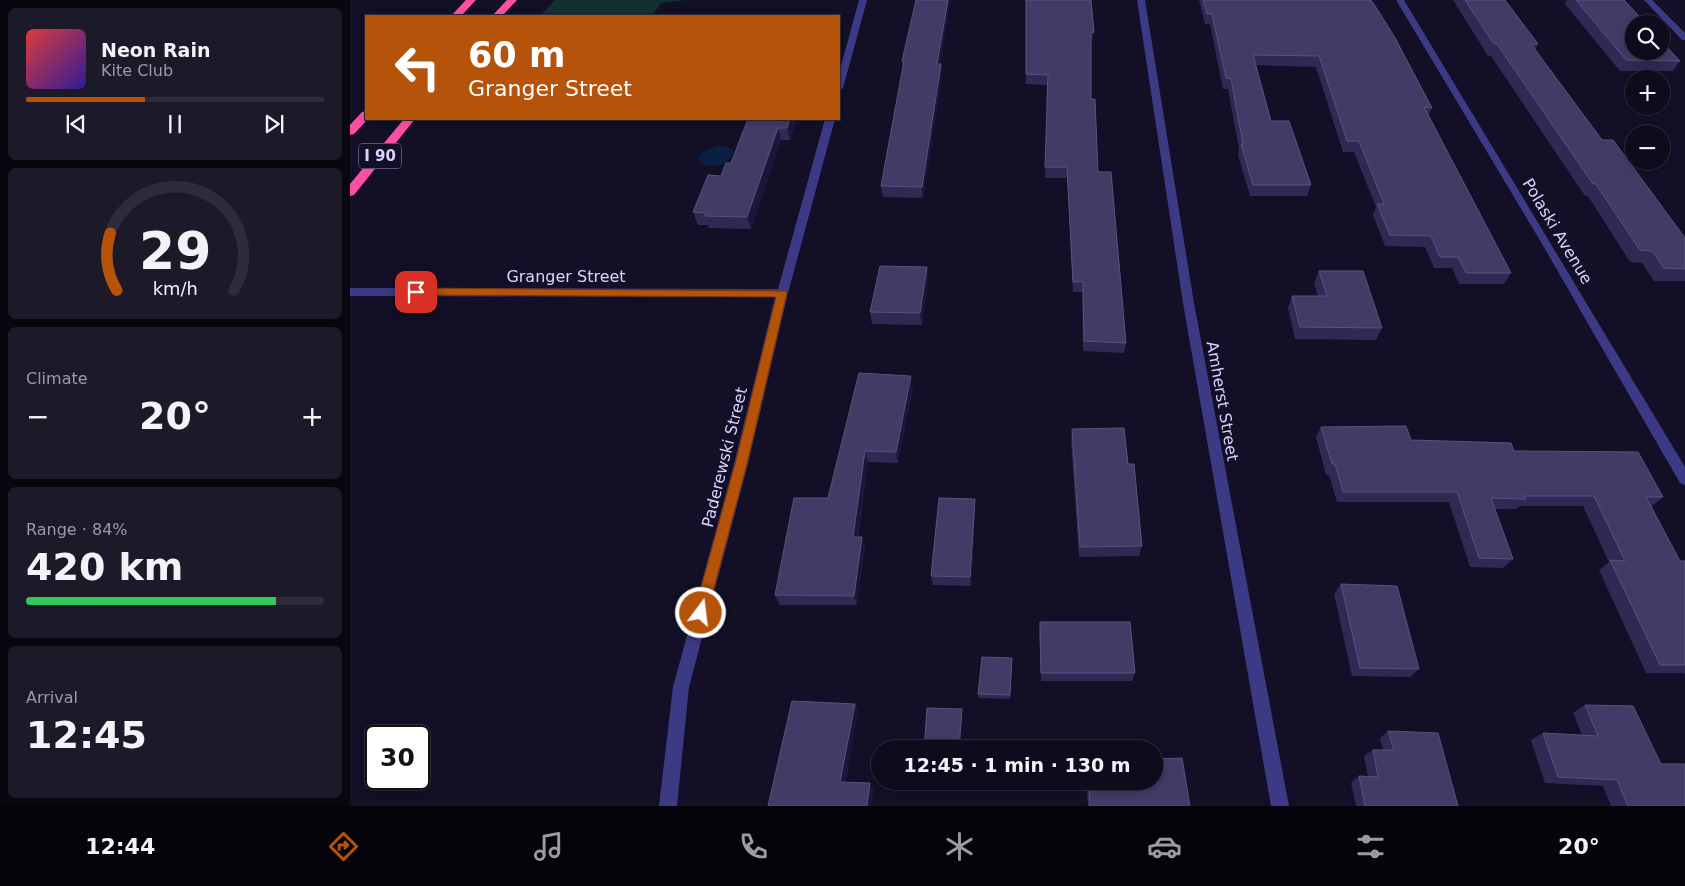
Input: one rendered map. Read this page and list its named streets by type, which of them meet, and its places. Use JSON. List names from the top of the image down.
{
  "streets": {
    "highway": ["I 90"],
    "street": [
      "Polaski Avenue",
      "Granger Street",
      "Amherst Street",
      "Paderewski Street"
    ]
  },
  "crossings": [
    ["Granger Street", "Paderewski Street"]
  ],
  "page": {
    "map_buttons": ["+", "−"],
    "turn": ["60 m", "Granger Street"],
    "song": ["Neon Rain", "Kite Club"],
    "tile": [
      "Climate",
      ["Range · 84%", "420 km"],
      ["Arrival", "12:45"]
    ],
    "heat": ["−", "20°", "+"],
    "limit": "30",
    "trip": "12:45 · 1 min · 130 m",
    "tabs": ["12:44", "20°"],
    "gauge": ["29", "km/h"]
  }
}
